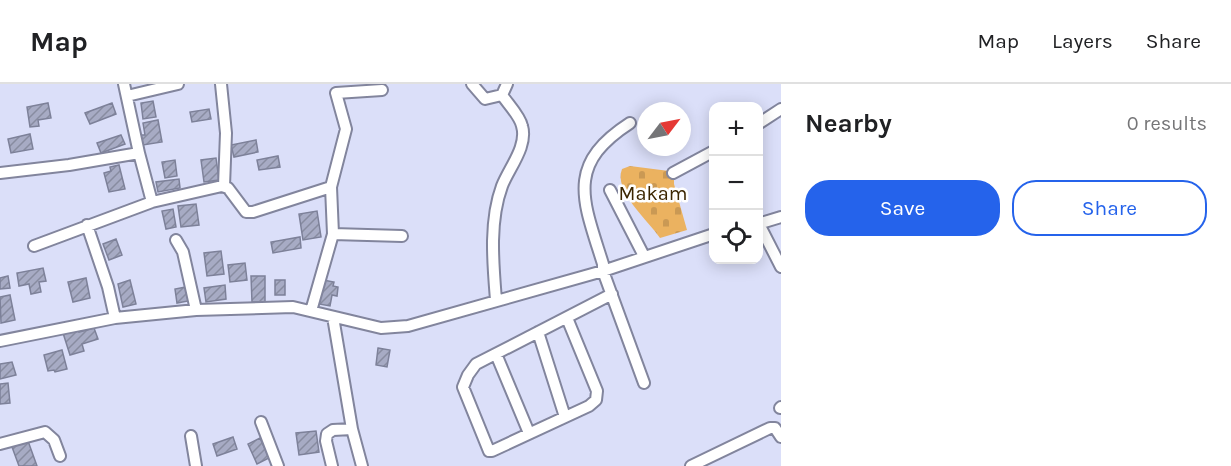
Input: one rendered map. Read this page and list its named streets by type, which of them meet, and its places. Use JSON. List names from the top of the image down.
{
  "parks": ["Makam"],
  "north": "top right",
  "page": {
    "header": "Map",
    "nav": ["Map", "Layers", "Share"],
    "heading": ["Nearby", "0 results"],
    "map_buttons": ["+", "−"],
    "buttons": ["Save", "Share"]
  }
}
